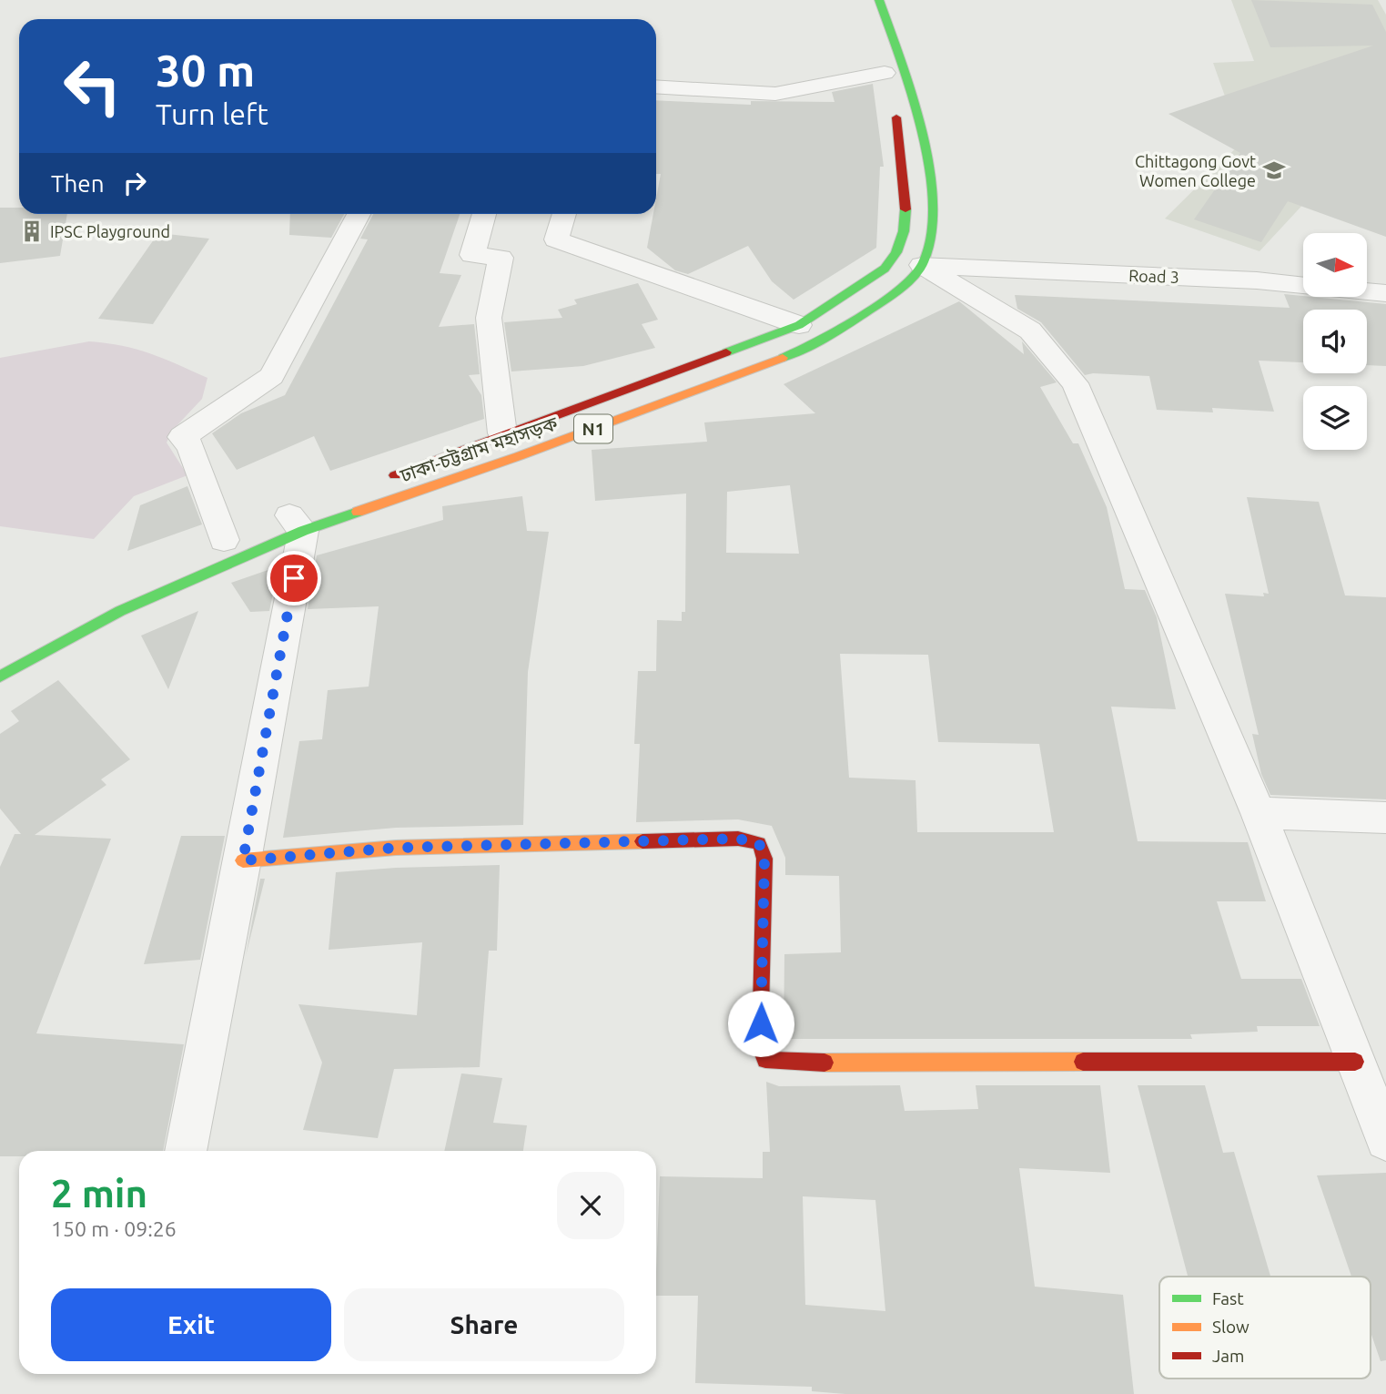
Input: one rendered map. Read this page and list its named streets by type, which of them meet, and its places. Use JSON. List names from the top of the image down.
{
  "streets": {
    "main road": ["N1", "ঢাকা-চট্টগ্রাম মহাসড়ক"],
    "street": ["Road 3"]
  },
  "crossings": [
    ["Road 3", "ঢাকা-চট্টগ্রাম মহাসড়ক"]
  ],
  "places": {
    "school or university": ["Chittagong Govt Women College"],
    "building": ["IPSC Playground"]
  },
  "legend": ["Fast", "Slow", "Jam"],
  "north": "right",
  "page": {
    "turn": ["30 m", "Turn left"],
    "then": "Then",
    "heading": ["2 min", "150 m · 09:26"],
    "buttons": ["Exit", "Share"]
  }
}
